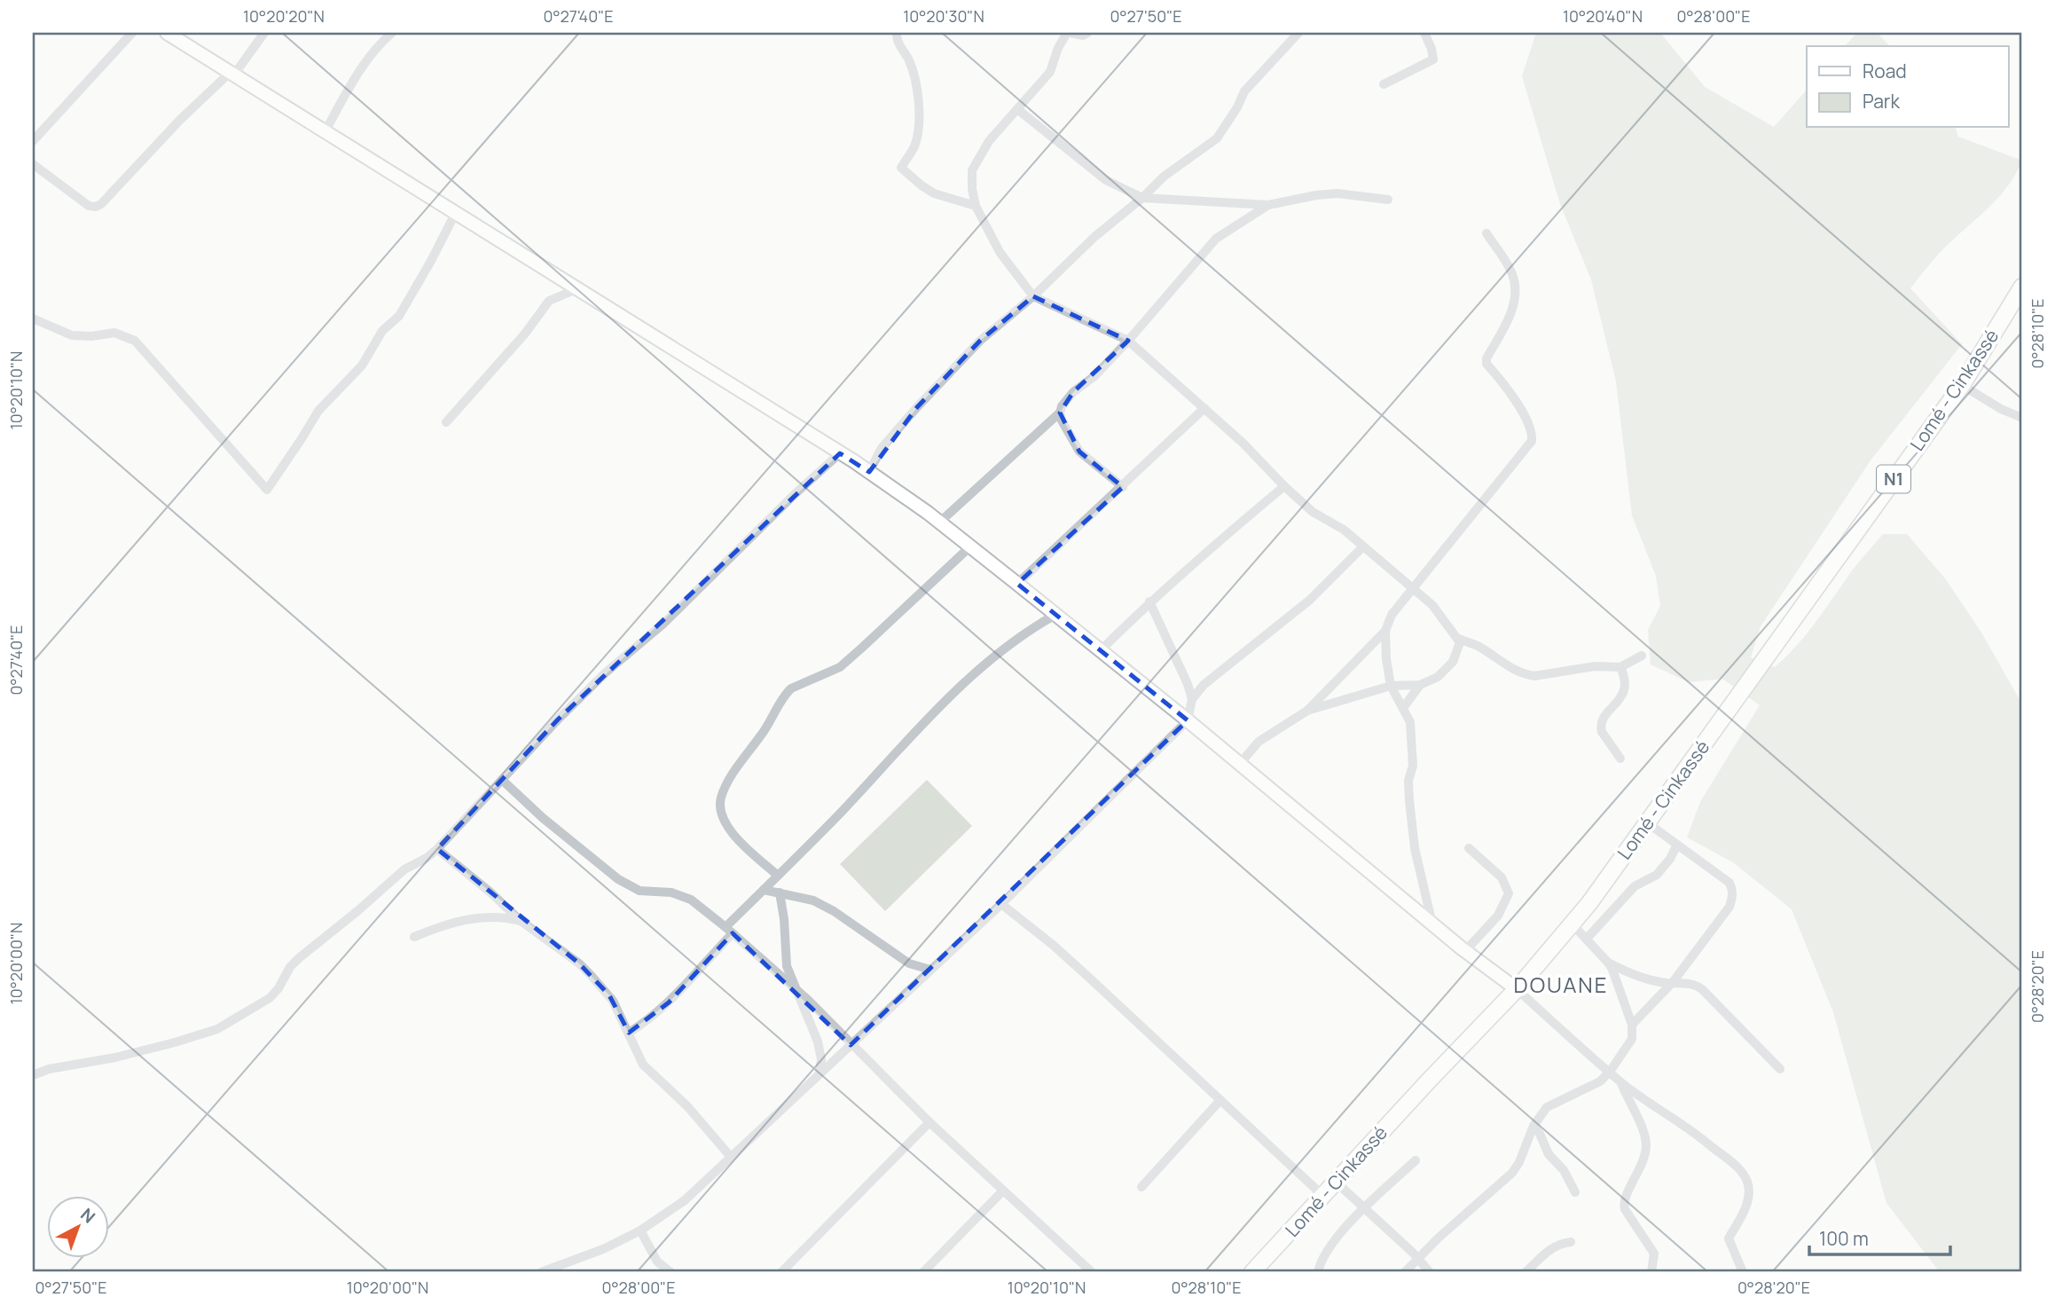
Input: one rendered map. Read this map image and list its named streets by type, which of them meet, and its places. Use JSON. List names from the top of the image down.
{
  "streets": {
    "highway": ["Lomé - Cinkassé", "N1"]
  },
  "districts": ["DOUANE"],
  "legend": ["Road", "Park"],
  "scale_bar": "100 m",
  "north": "top right",
  "coordinates": [
    "10°20'20\"N",
    "0°27'40\"E",
    "10°20'30\"N",
    "0°27'50\"E",
    "10°20'40\"N",
    "0°28'00\"E",
    "0°28'10\"E",
    "10°20'10\"N",
    "10°20'00\"N",
    "0°28'20\"E"
  ]
}
